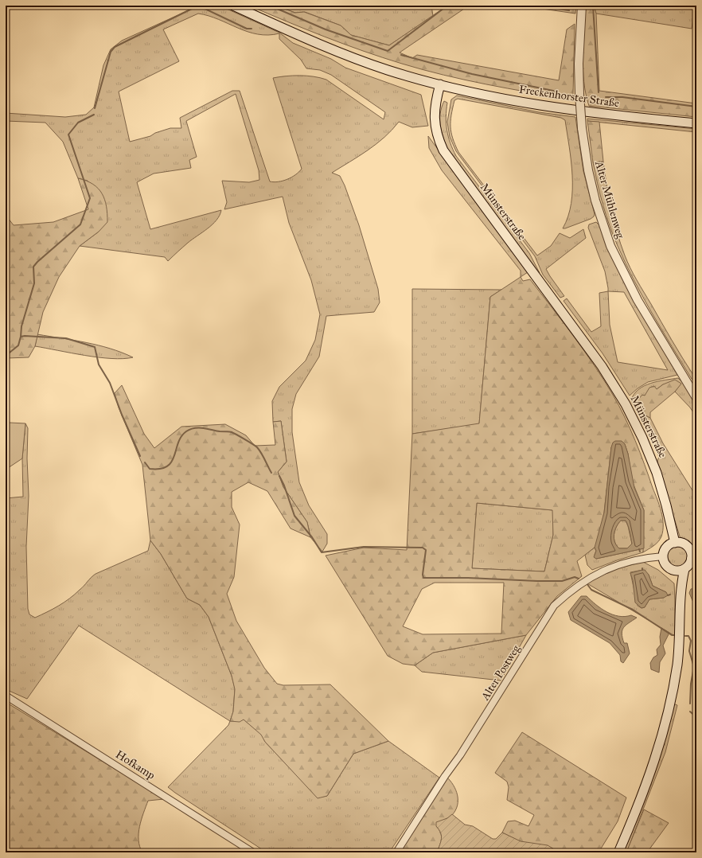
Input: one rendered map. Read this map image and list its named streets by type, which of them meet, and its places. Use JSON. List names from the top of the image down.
{
  "streets": {
    "main road": ["Freckenhorster Straße", "Münsterstraße"],
    "street": ["Alter Mühlenweg", "Alter Postweg", "Hofkamp"]
  },
  "crossings": [
    ["Freckenhorster Straße", "Münsterstraße"],
    ["Münsterstraße", "Alter Postweg"]
  ]
}
